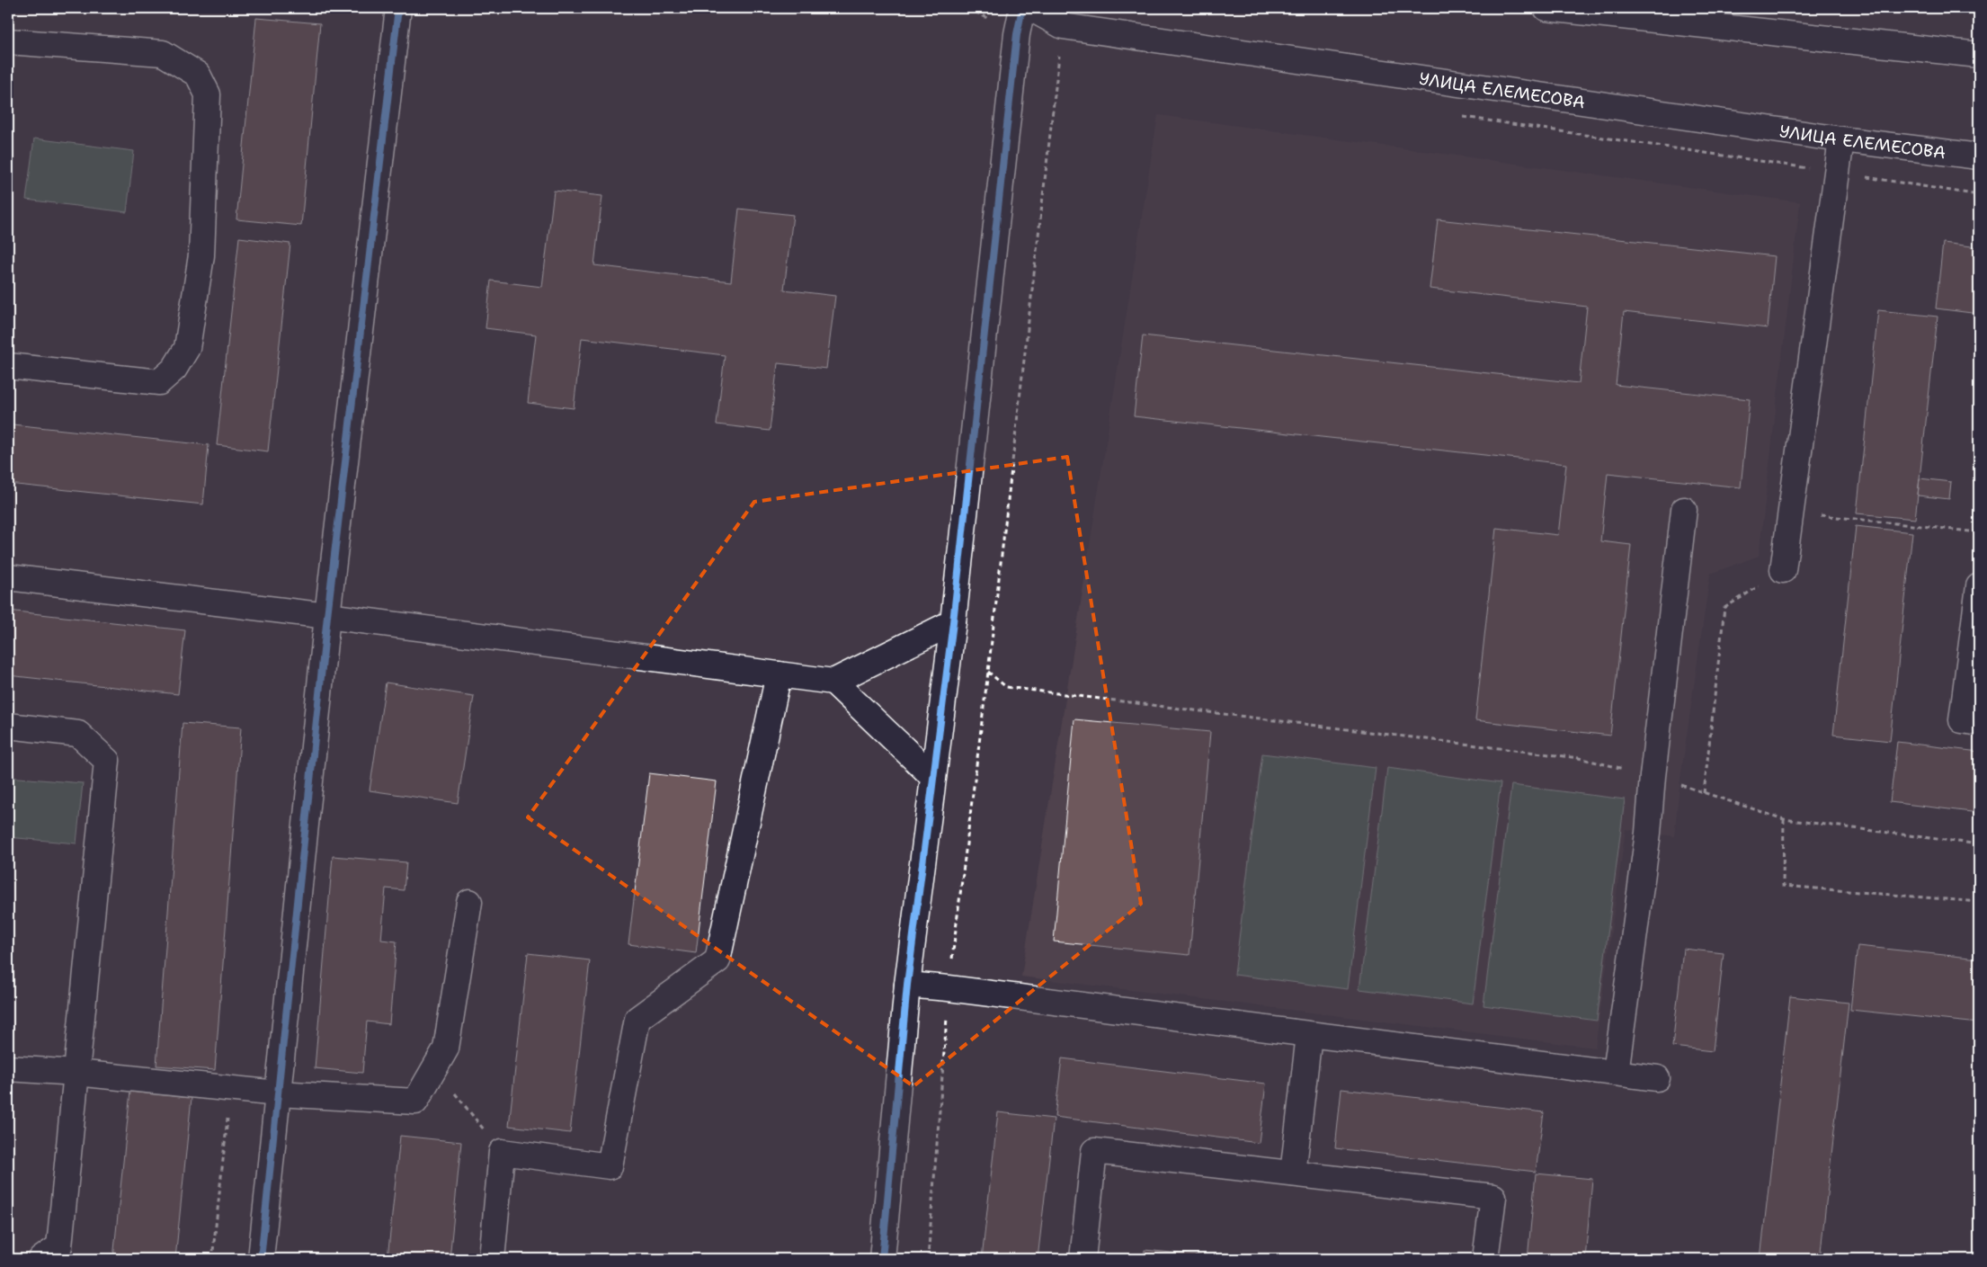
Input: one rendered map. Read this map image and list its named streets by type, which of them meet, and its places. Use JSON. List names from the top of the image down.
{
  "streets": {
    "street": ["УЛИЦА ЕЛЕМЕСОВА"]
  }
}
